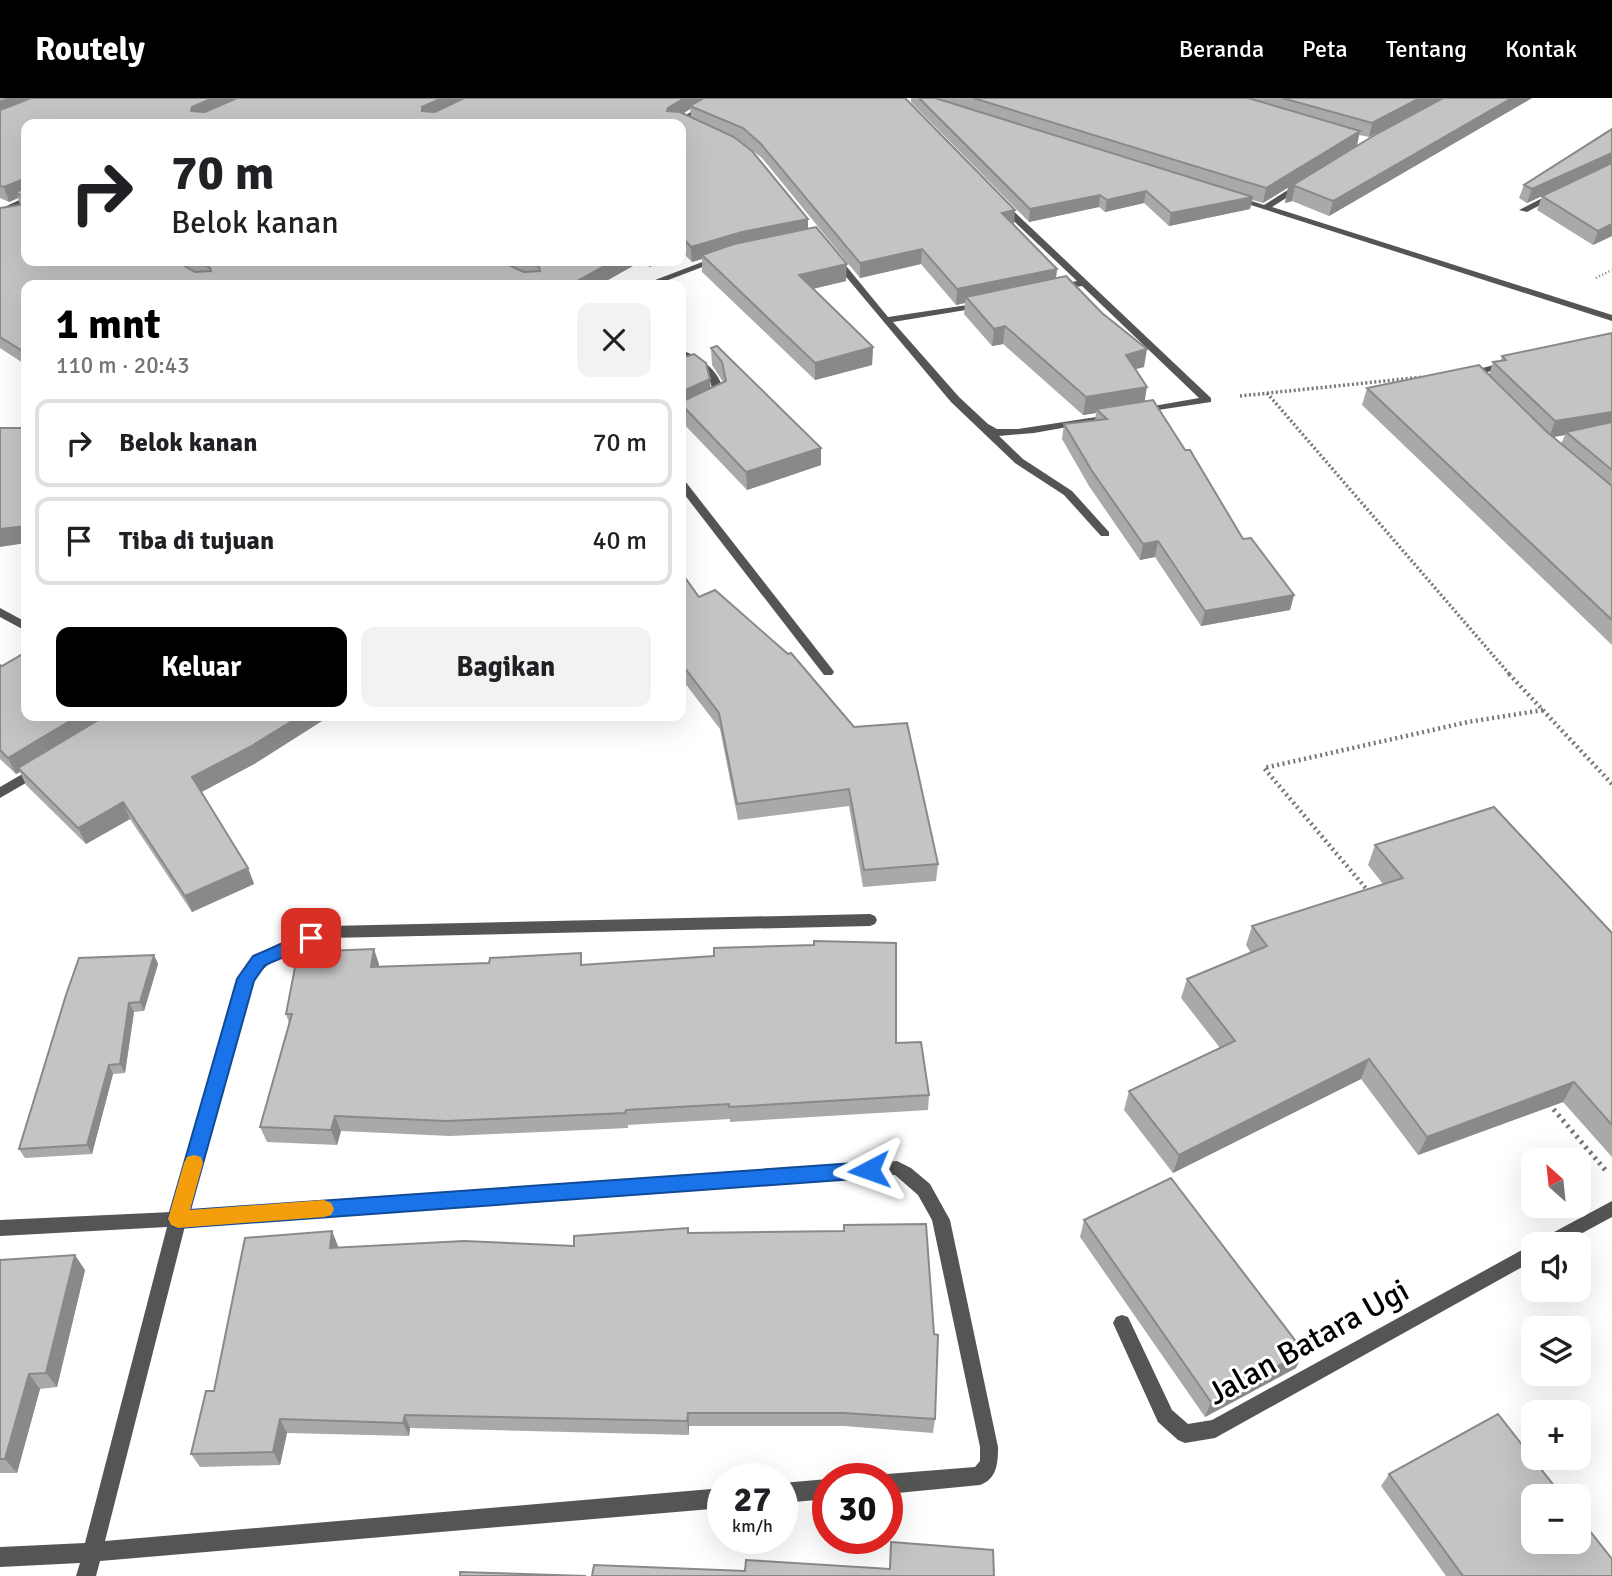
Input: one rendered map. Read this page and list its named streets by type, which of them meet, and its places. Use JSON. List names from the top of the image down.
{
  "streets": {
    "street": ["Jalan Batara Ugi"]
  },
  "north": "top left",
  "page": {
    "header": "Routely",
    "nav": [
      "Beranda",
      "Peta",
      "Tentang",
      "Kontak"
    ],
    "turn": ["70 m", "Belok kanan"],
    "heading": ["1 mnt", "110 m · 20:43"],
    "list": [
      {
        "name": "Belok kanan",
        "value": "70 m"
      },
      {
        "name": "Tiba di tujuan",
        "value": "40 m"
      }
    ],
    "buttons": ["Keluar", "Bagikan"],
    "map_buttons": ["+", "−"],
    "speed": "27 km/h",
    "limit": "30"
  }
}
